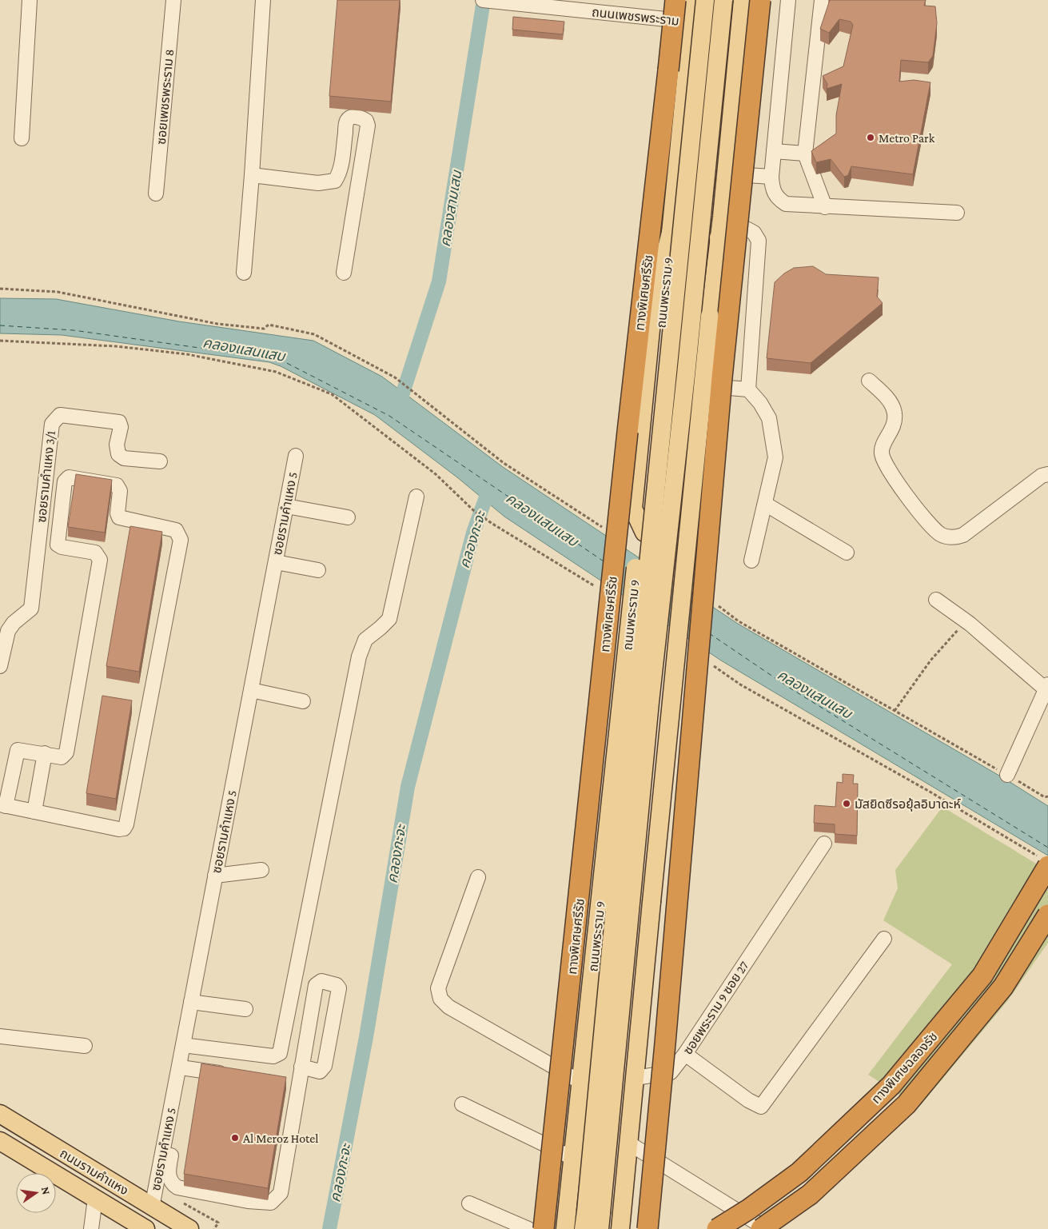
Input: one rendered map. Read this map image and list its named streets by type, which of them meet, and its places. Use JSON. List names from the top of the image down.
{
  "streets": {
    "highway": ["ทางพิเศษศรีรัช", "ทางพิเศษฉลองรัช"],
    "main road": ["ถนนพระราม 9", "ถนนรามคำแหง"],
    "street": [
      "ถนนเพชรพระราม",
      "ซอยเพชรพระราม 8",
      "ซอยรามคำแหง 3/1",
      "ซอยรามคำแหง 5",
      "ซอยพระราม 9 ซอย 27"
    ]
  },
  "crossings": [
    ["ถนนเพชรพระราม", "ถนนพระราม 9"],
    ["ซอยรามคำแหง 5", "ถนนรามคำแหง"]
  ],
  "water": ["คลองสามเสน", "คลองแสนแสบ", "คลองกะจะ"],
  "places": ["Metro Park", "มัสยิดซีรอยุ้ลอิบาดะห์", "Al Meroz Hotel"],
  "north": "right"
}
